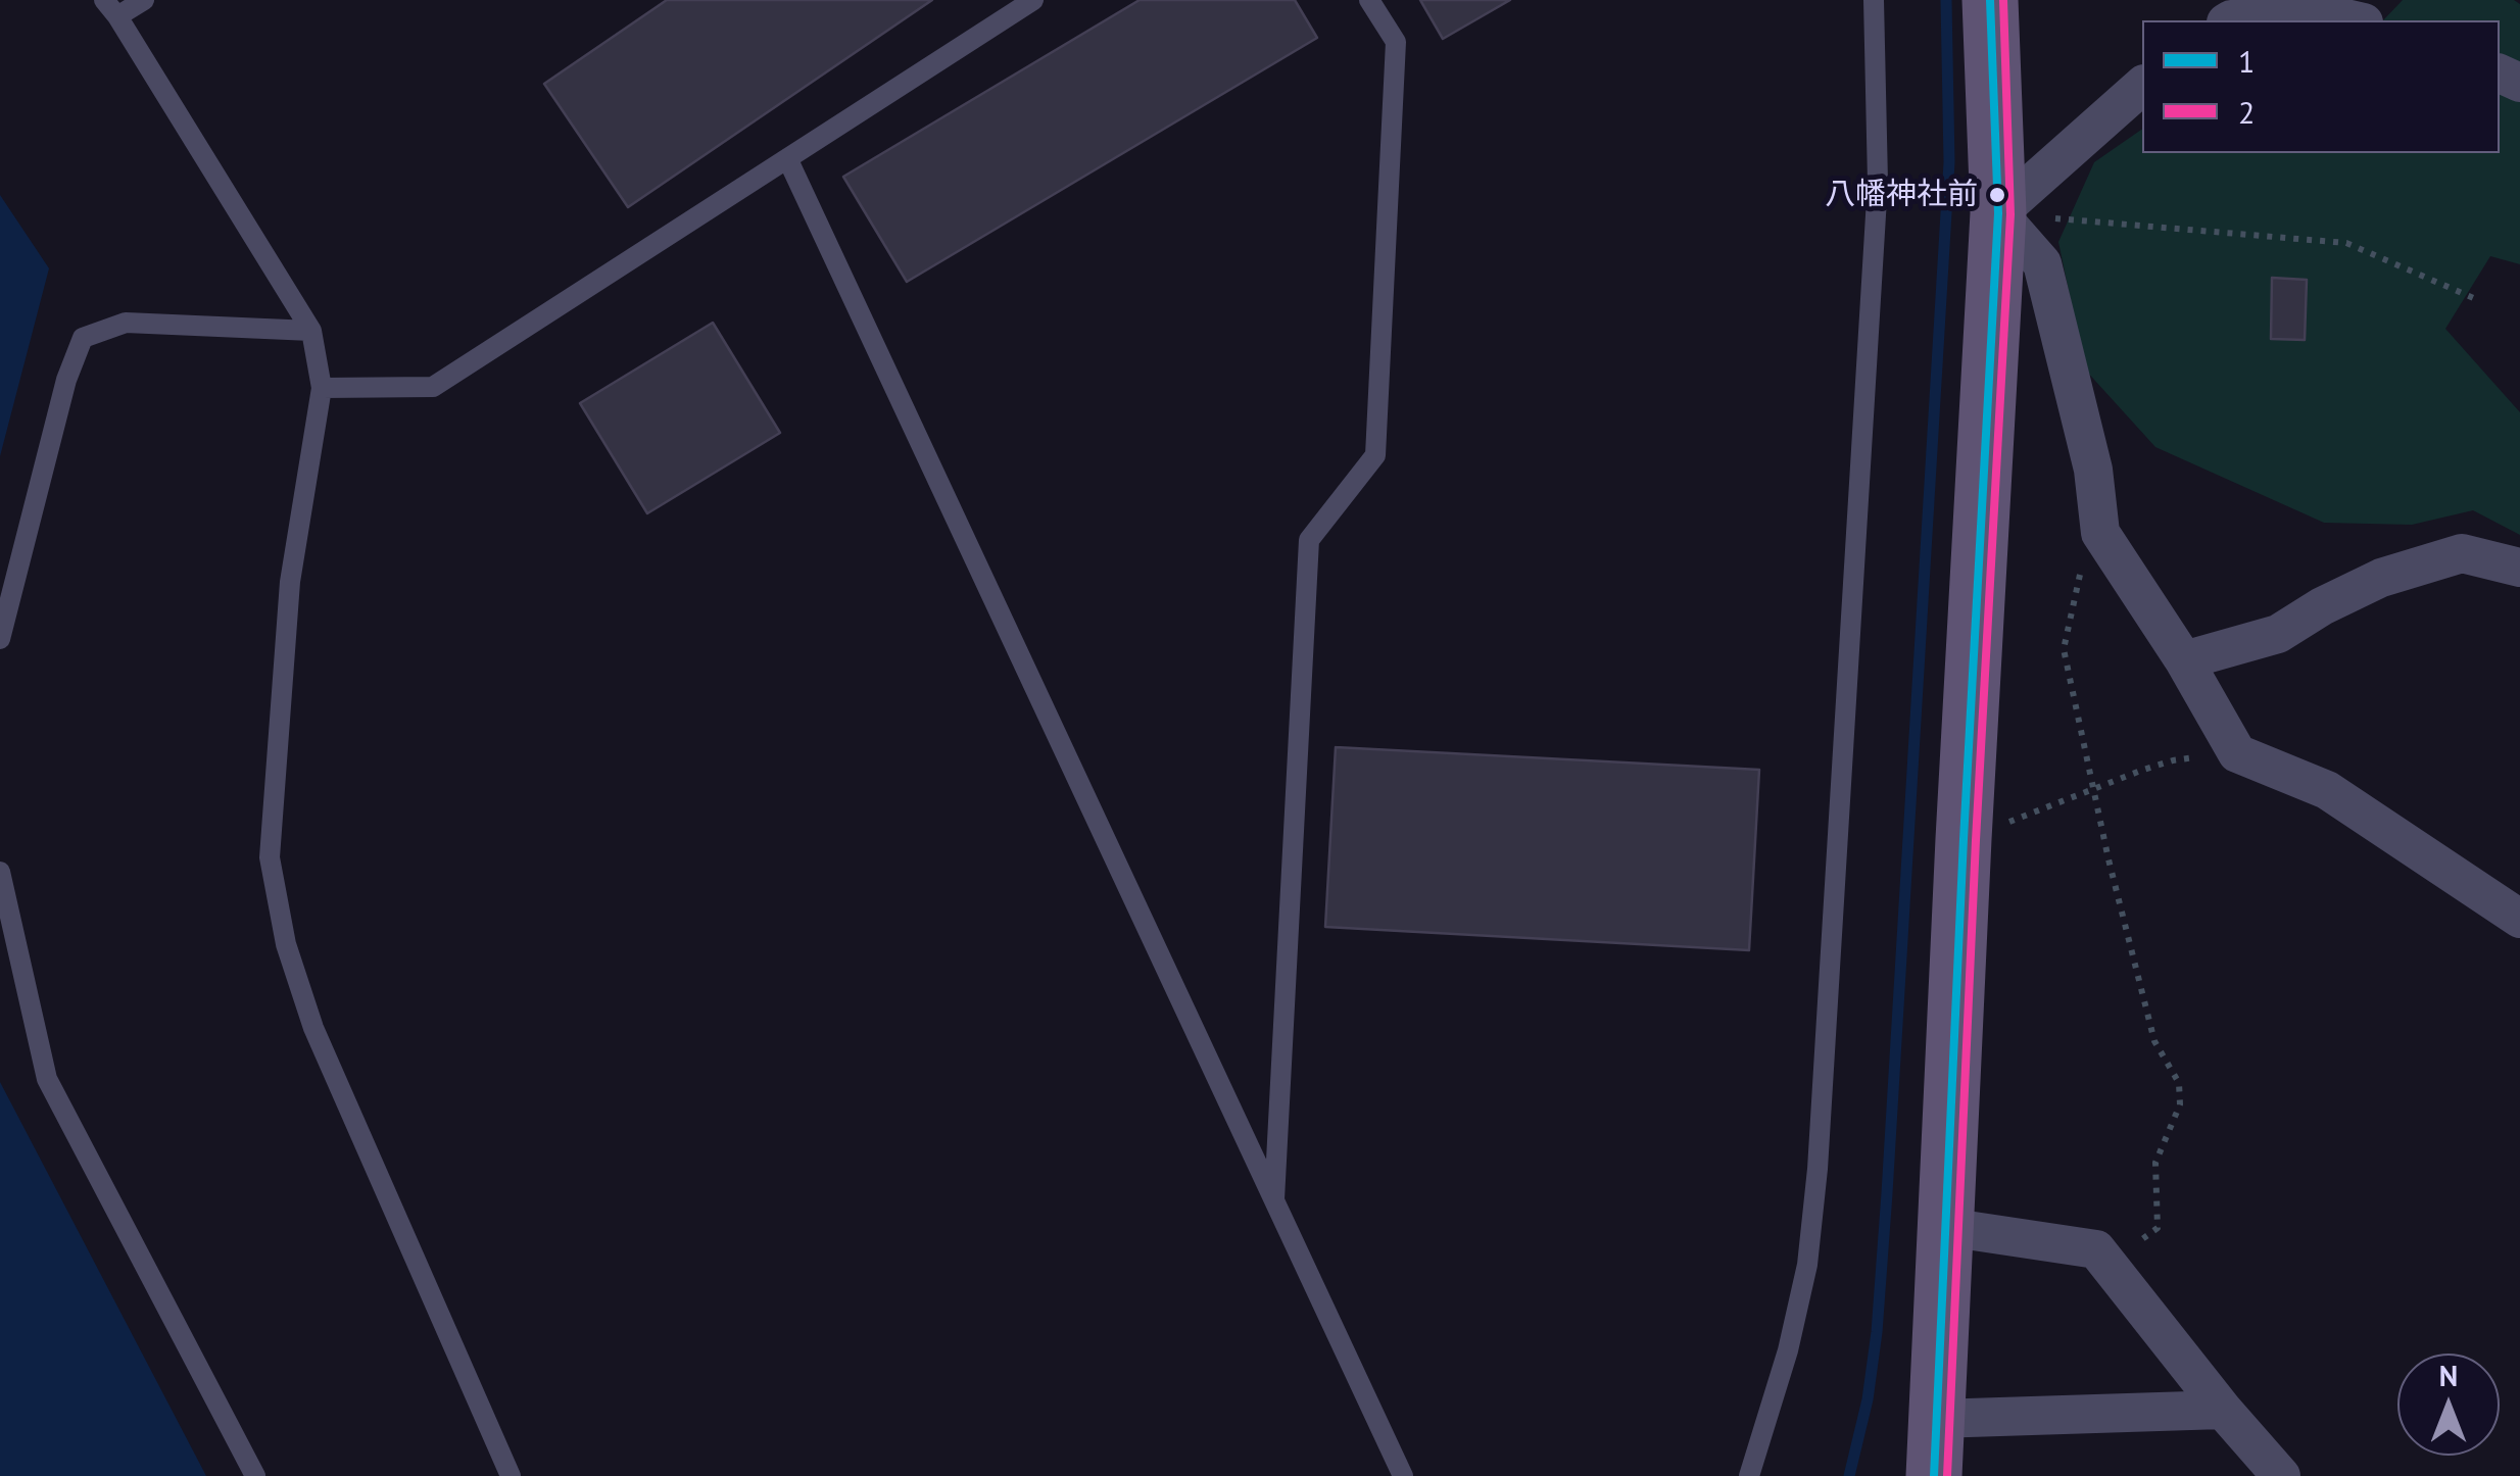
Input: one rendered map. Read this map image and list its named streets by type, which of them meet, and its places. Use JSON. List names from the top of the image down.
{
  "places": ["八幡神社前"],
  "lines": ["transit line 1", "transit line 2"],
  "legend": ["1", "2"],
  "north": "top"
}
